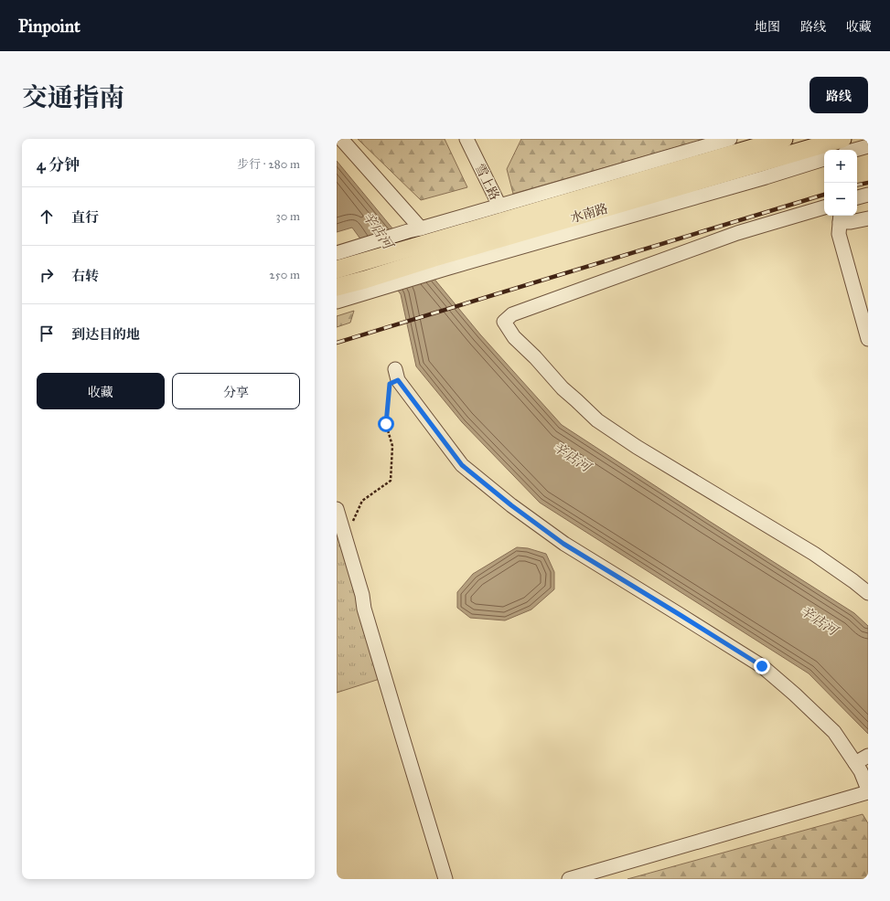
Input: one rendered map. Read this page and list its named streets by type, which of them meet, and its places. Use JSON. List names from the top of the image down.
{
  "streets": {
    "main road": ["水南路"],
    "street": ["雪上路"]
  },
  "water": ["辛店河"],
  "page": {
    "header": "Pinpoint",
    "nav": ["地图", "路线", "收藏"],
    "title": "交通指南",
    "buttons": [
      "路线",
      ["收藏", "分享"]
    ],
    "heading": ["4 分钟", "步行 · 280 m"],
    "map_buttons": ["+", "−"],
    "list": [
      ["直行", "30 m"],
      ["右转", "250 m"],
      "到达目的地"
    ]
  }
}
